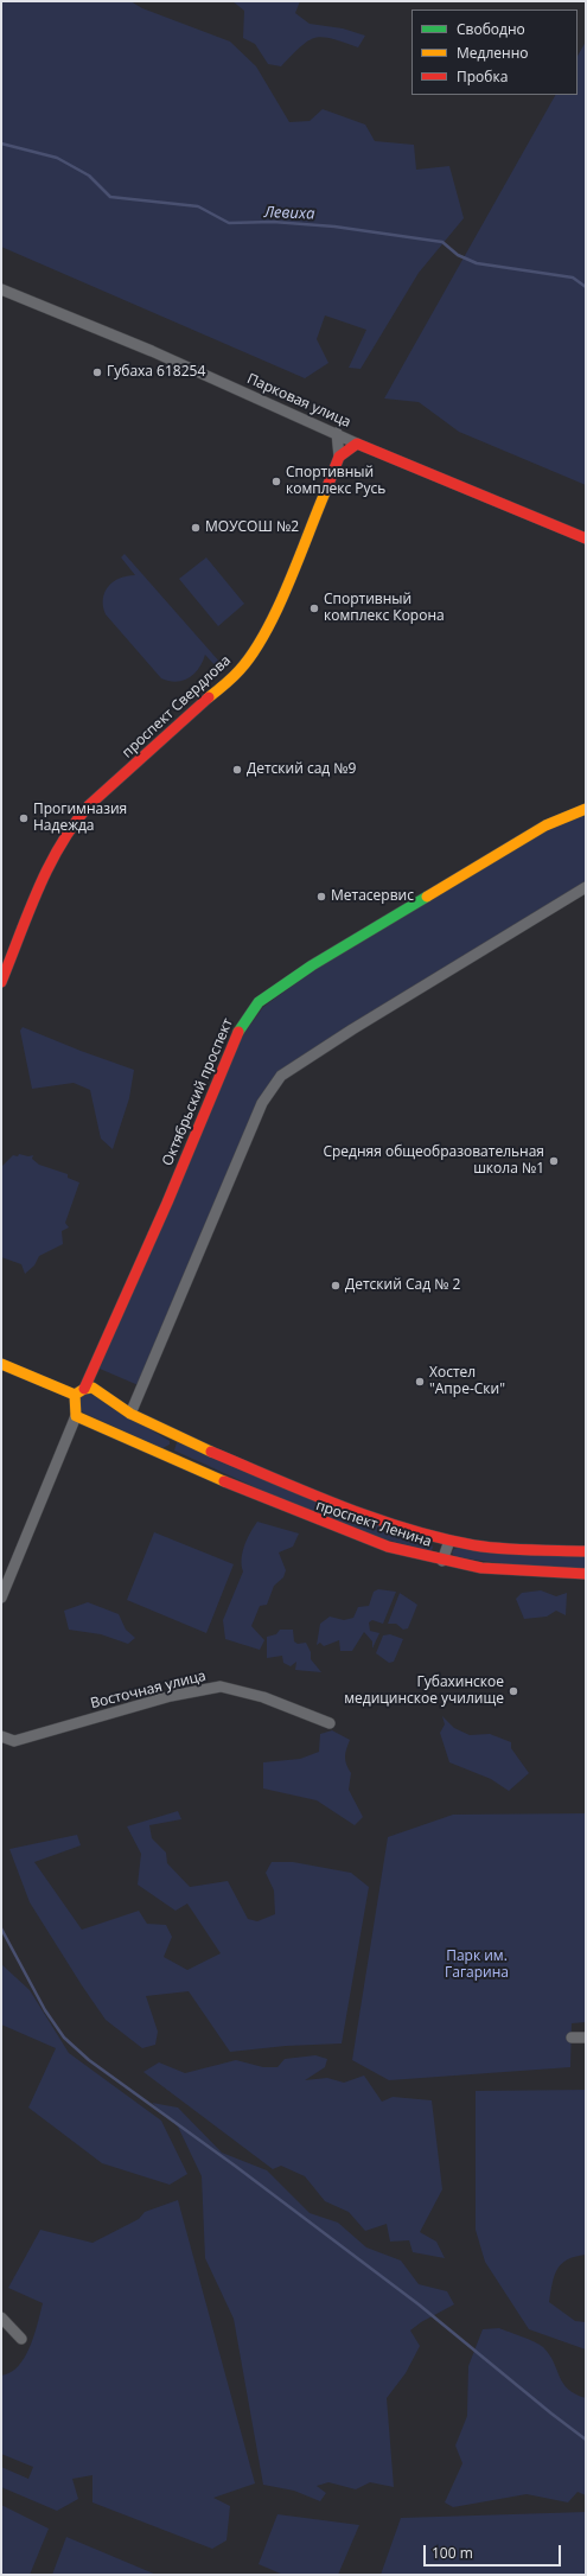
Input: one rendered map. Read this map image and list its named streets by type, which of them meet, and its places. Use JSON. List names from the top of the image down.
{
  "streets": {
    "street": [
      "Парковая улица",
      "проспект Свердлова",
      "Октябрьский проспект",
      "проспект Ленина",
      "Восточная улица"
    ]
  },
  "crossings": [
    ["Октябрьский проспект", "проспект Ленина"]
  ],
  "water": ["Левиха"],
  "parks": ["Парк им. Гагарина"],
  "places": [
    "Губаха 618254",
    "Спортивный комплекс Русь",
    "МОУСОШ №2",
    "Спортивный комплекс Корона",
    "Детский сад №9",
    "Прогимназия Надежда",
    "Метасервис",
    "Средняя общеобразовательная школа №1",
    "Детский Сад № 2",
    "Хостел \"Апре-Ски\"",
    "Губахинское медицинское училище"
  ],
  "legend": ["Свободно", "Медленно", "Пробка"],
  "scale_bar": "100 m"
}
